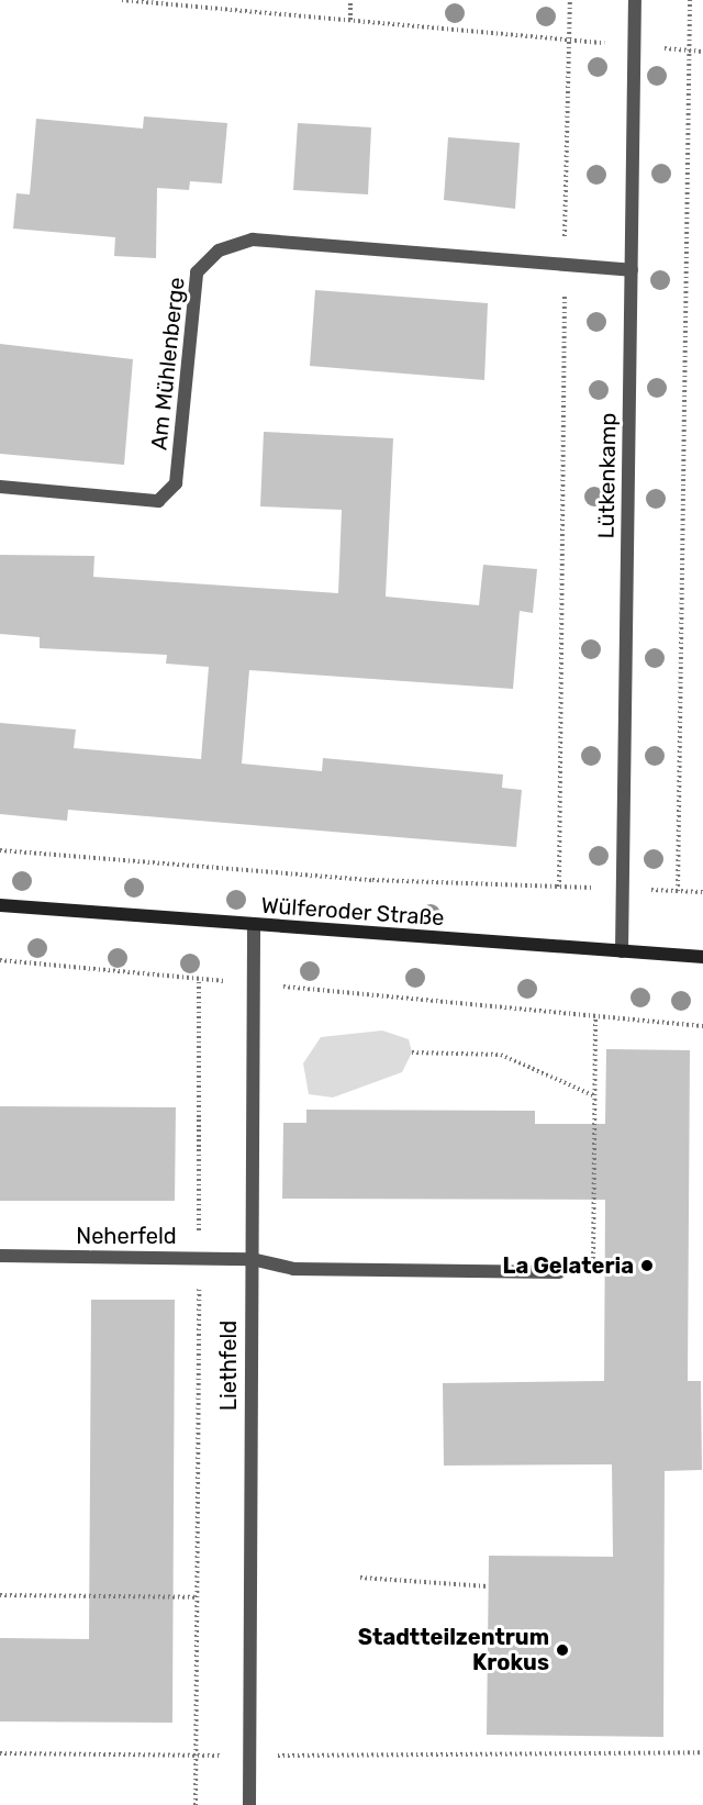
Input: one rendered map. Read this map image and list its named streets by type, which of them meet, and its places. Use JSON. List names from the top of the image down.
{
  "streets": {
    "main road": ["Wülferoder Straße"],
    "street": [
      "Am Mühlenberge",
      "Lütkenkamp",
      "Neherfeld",
      "Liethfeld"
    ]
  },
  "crossings": [
    ["Am Mühlenberge", "Lütkenkamp"],
    ["Lütkenkamp", "Wülferoder Straße"],
    ["Wülferoder Straße", "Liethfeld"],
    ["Neherfeld", "Liethfeld"]
  ],
  "places": ["La Gelateria", "Stadtteilzentrum Krokus"]
}
